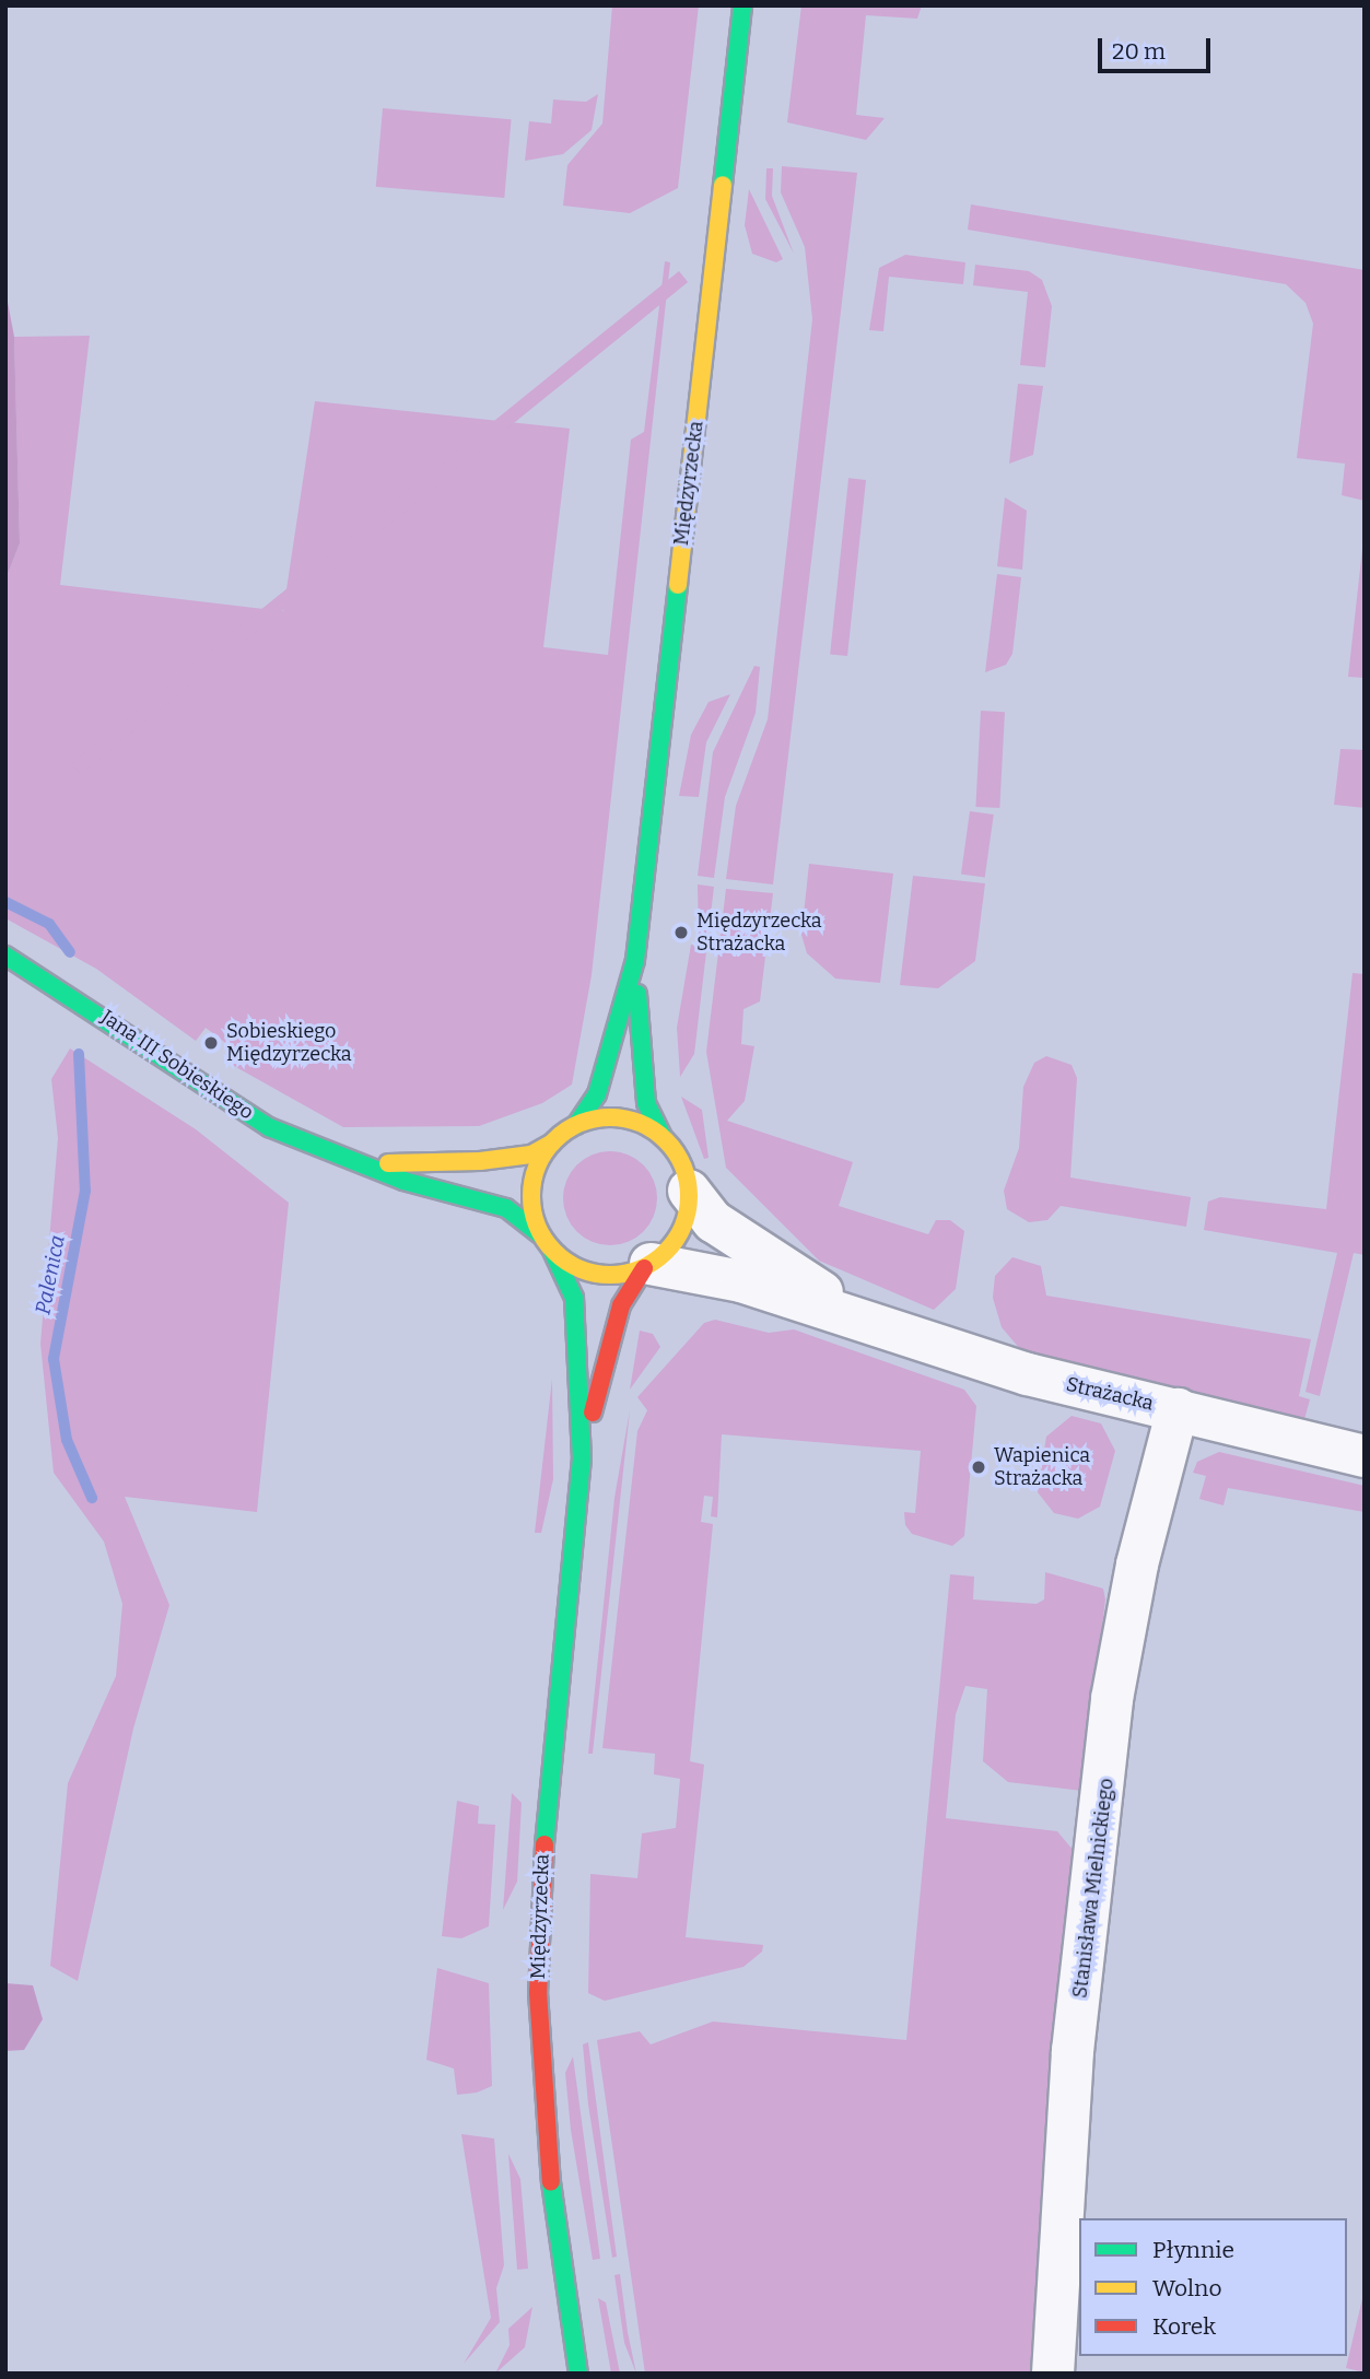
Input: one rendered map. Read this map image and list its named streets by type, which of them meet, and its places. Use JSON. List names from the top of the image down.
{
  "streets": {
    "main road": ["Międzyrzecka", "Jana III Sobieskiego"],
    "street": ["Strażacka", "Stanisława Mielnickiego"]
  },
  "crossings": [
    ["Międzyrzecka", "Jana III Sobieskiego"],
    ["Międzyrzecka", "Strażacka"],
    ["Jana III Sobieskiego", "Strażacka"],
    ["Strażacka", "Stanisława Mielnickiego"]
  ],
  "water": ["Palenica"],
  "places": ["Międzyrzecka Strażacka", "Sobieskiego Międzyrzecka", "Wapienica Strażacka"],
  "legend": ["Płynnie", "Wolno", "Korek"],
  "scale_bar": "20 m"
}
